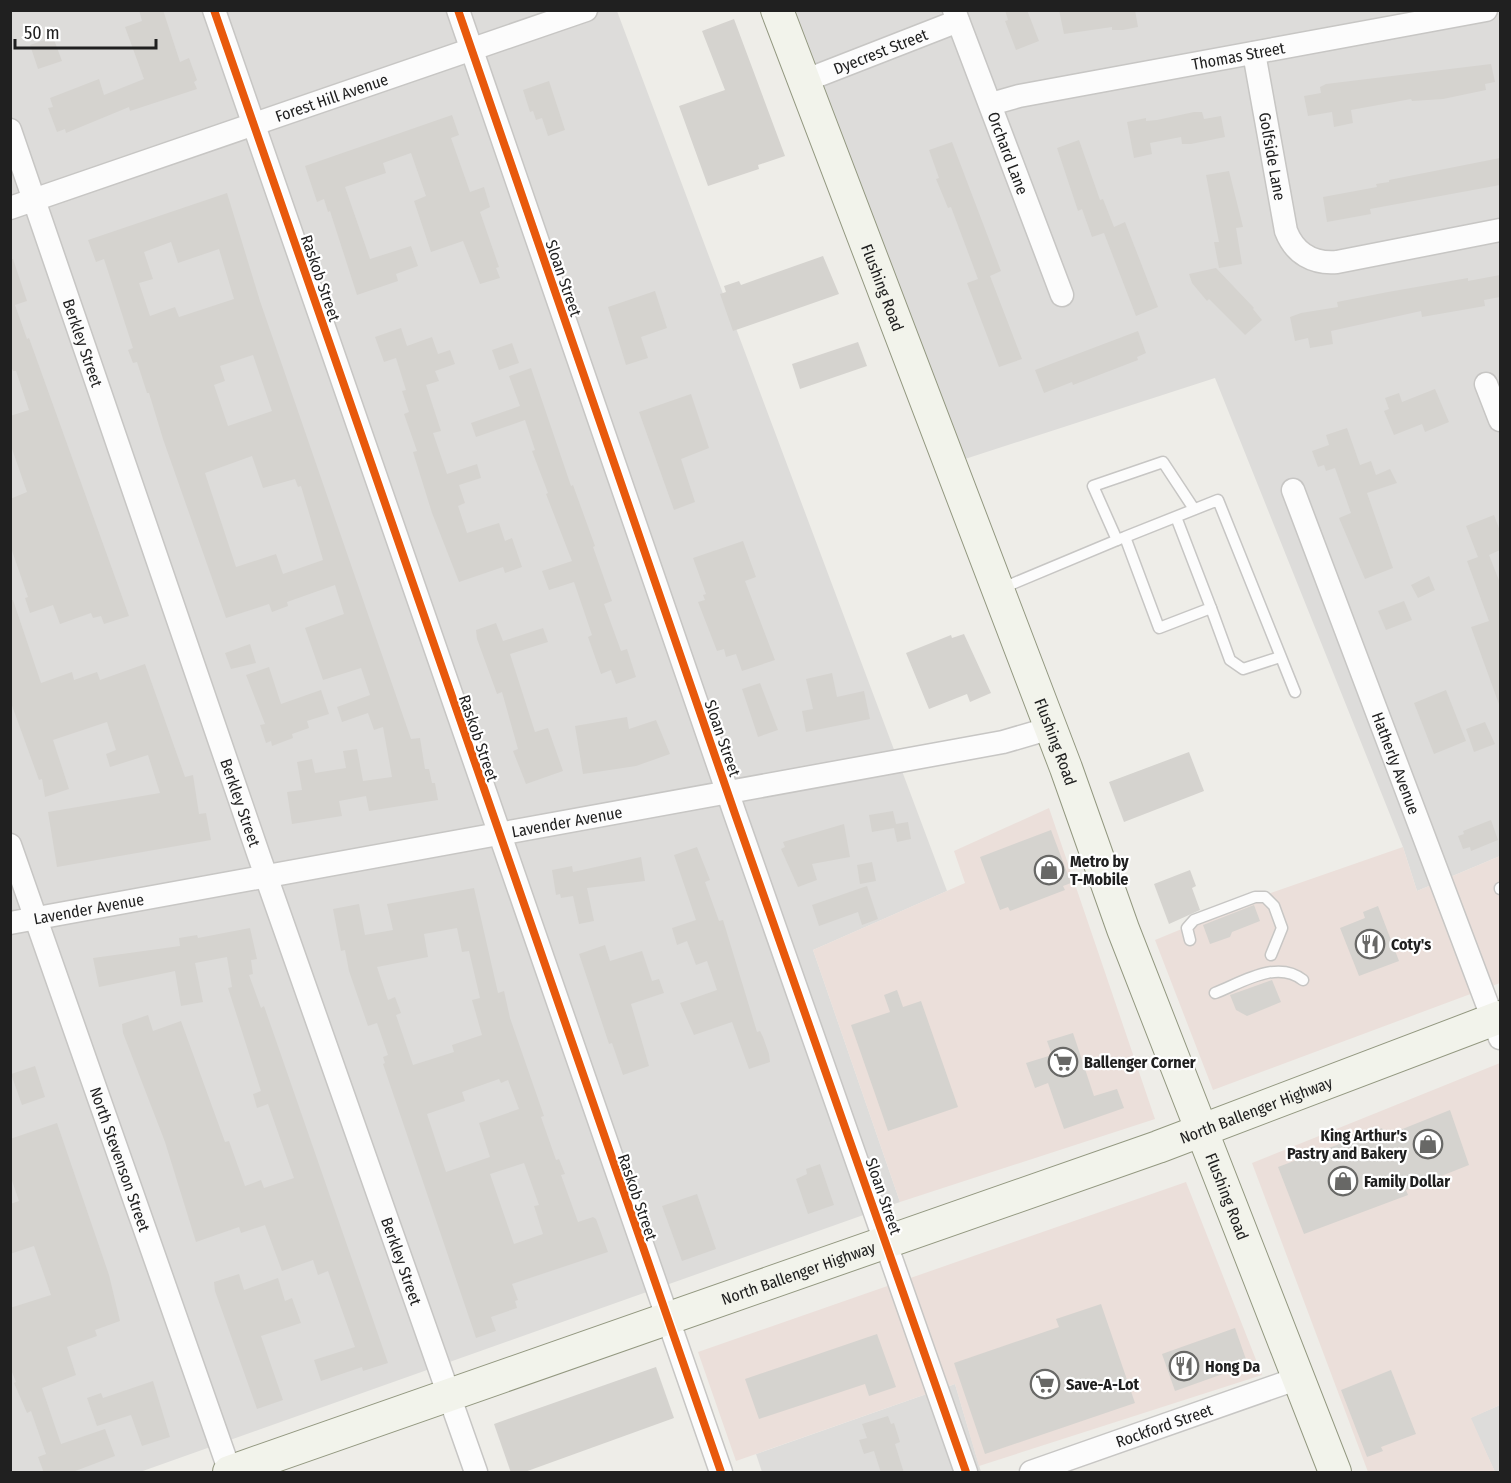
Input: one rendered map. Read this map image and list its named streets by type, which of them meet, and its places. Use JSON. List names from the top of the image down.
{
  "streets": {
    "main road": ["Flushing Road", "North Ballenger Highway"],
    "street": [
      "Dyecrest Street",
      "Thomas Street",
      "Forest Hill Avenue",
      "Orchard Lane",
      "Golfside Lane",
      "Raskob Street",
      "Sloan Street",
      "Berkley Street",
      "Hatherly Avenue",
      "Lavender Avenue",
      "North Stevenson Street",
      "Rockford Street"
    ]
  },
  "crossings": [
    ["Dyecrest Street", "Orchard Lane"],
    ["Dyecrest Street", "Flushing Road"],
    ["Thomas Street", "Orchard Lane"],
    ["Thomas Street", "Golfside Lane"],
    ["Forest Hill Avenue", "Raskob Street"],
    ["Forest Hill Avenue", "Sloan Street"],
    ["Forest Hill Avenue", "Berkley Street"],
    ["Raskob Street", "Lavender Avenue"],
    ["Raskob Street", "North Ballenger Highway"],
    ["Sloan Street", "Lavender Avenue"],
    ["Sloan Street", "North Ballenger Highway"],
    ["Flushing Road", "Lavender Avenue"],
    ["Flushing Road", "North Ballenger Highway"],
    ["Flushing Road", "Rockford Street"],
    ["Berkley Street", "Lavender Avenue"],
    ["Berkley Street", "North Ballenger Highway"],
    ["Hatherly Avenue", "North Ballenger Highway"],
    ["Lavender Avenue", "North Stevenson Street"],
    ["North Ballenger Highway", "North Stevenson Street"]
  ],
  "places": {
    "shop": ["Metro by T-Mobile", "King Arthur's Pastry and Bakery", "Family Dollar"],
    "restaurant": ["Coty's", "Hong Da"],
    "supermarket": ["Ballenger Corner", "Save-A-Lot"]
  },
  "scale_bar": "50 m"
}
